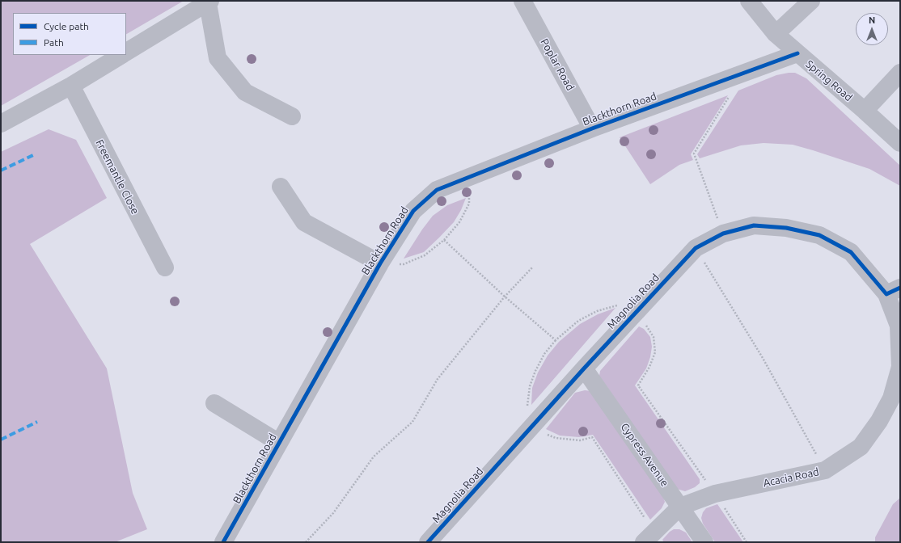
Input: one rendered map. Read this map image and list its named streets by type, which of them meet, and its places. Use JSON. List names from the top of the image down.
{
  "streets": {
    "street": [
      "Poplar Road",
      "Spring Road",
      "Blackthorn Road",
      "Freemantle Close",
      "Magnolia Road",
      "Cypress Avenue",
      "Acacia Road"
    ]
  },
  "crossings": [
    ["Poplar Road", "Blackthorn Road"],
    ["Spring Road", "Blackthorn Road"],
    ["Magnolia Road", "Cypress Avenue"],
    ["Magnolia Road", "Acacia Road"],
    ["Cypress Avenue", "Acacia Road"]
  ],
  "legend": ["Cycle path", "Path"],
  "north": "top"
}
